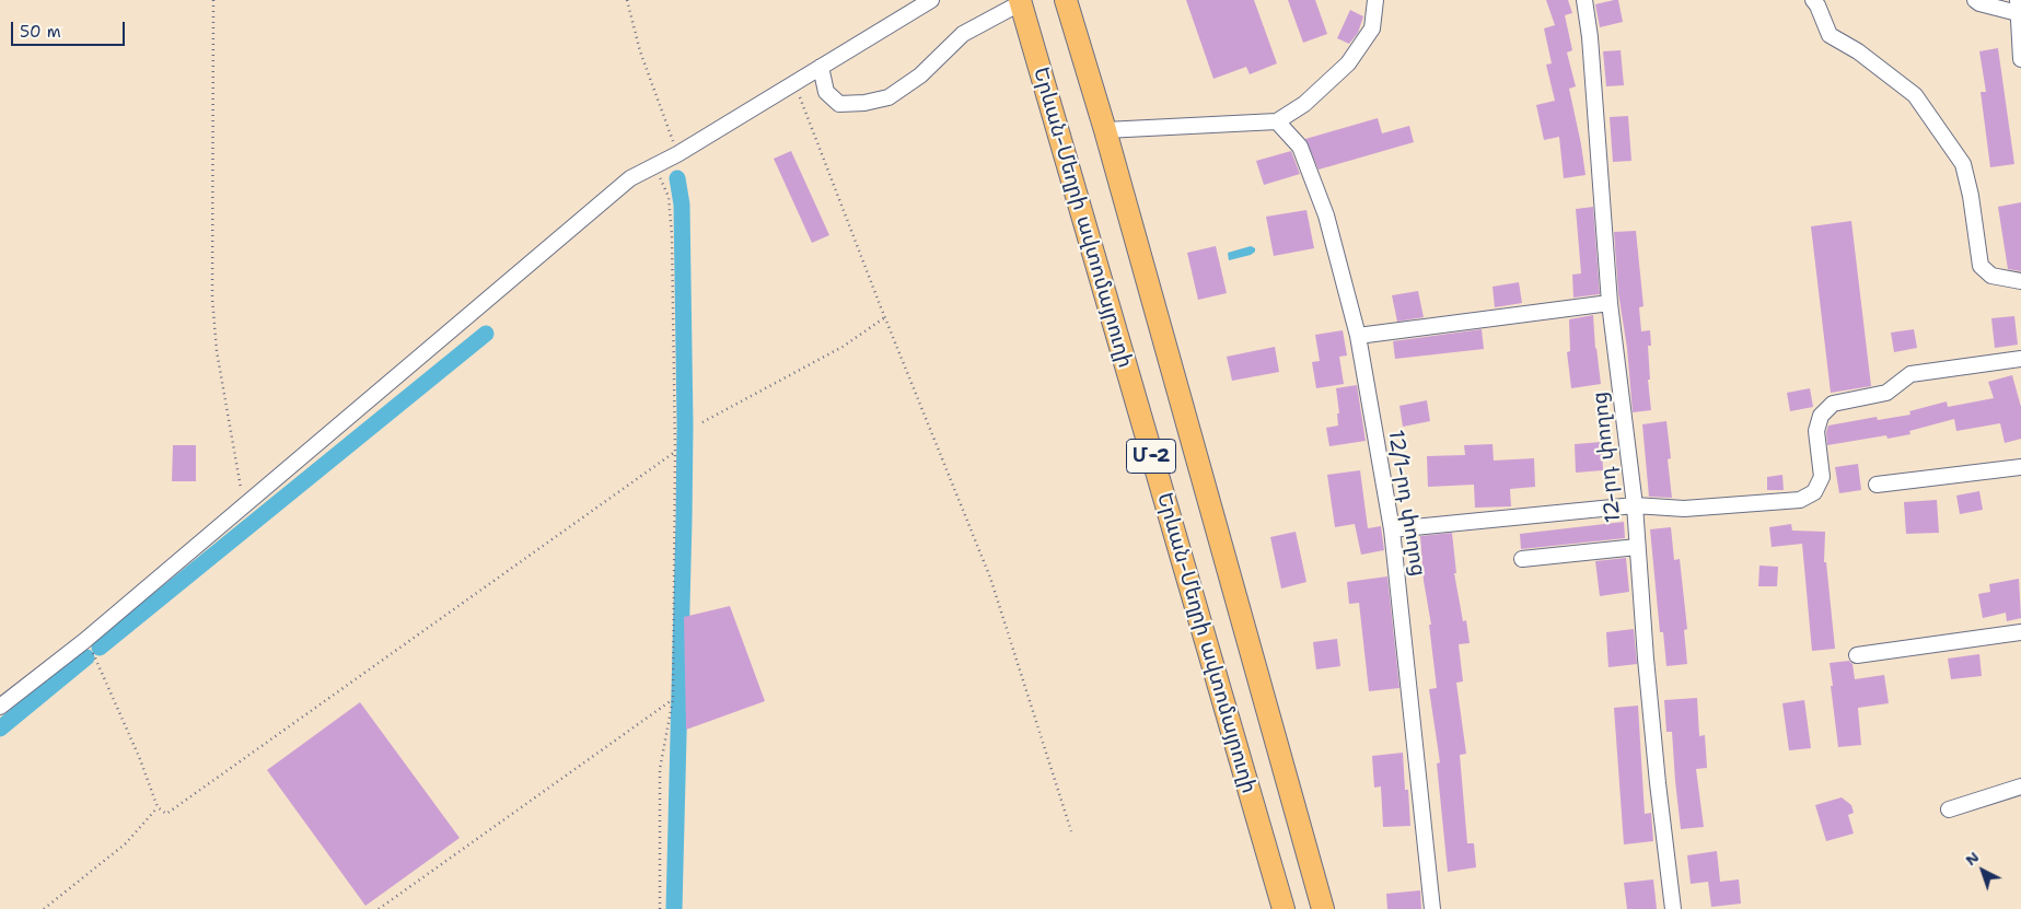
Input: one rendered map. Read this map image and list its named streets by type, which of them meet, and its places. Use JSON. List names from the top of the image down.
{
  "streets": {
    "highway": ["Երևան-Մեղրի ավտոմայրուղի", "Մ-2"],
    "street": ["12-րդ փողոց", "12/1-րդ փողոց"]
  },
  "scale_bar": "50 m",
  "north": "top left"
}
